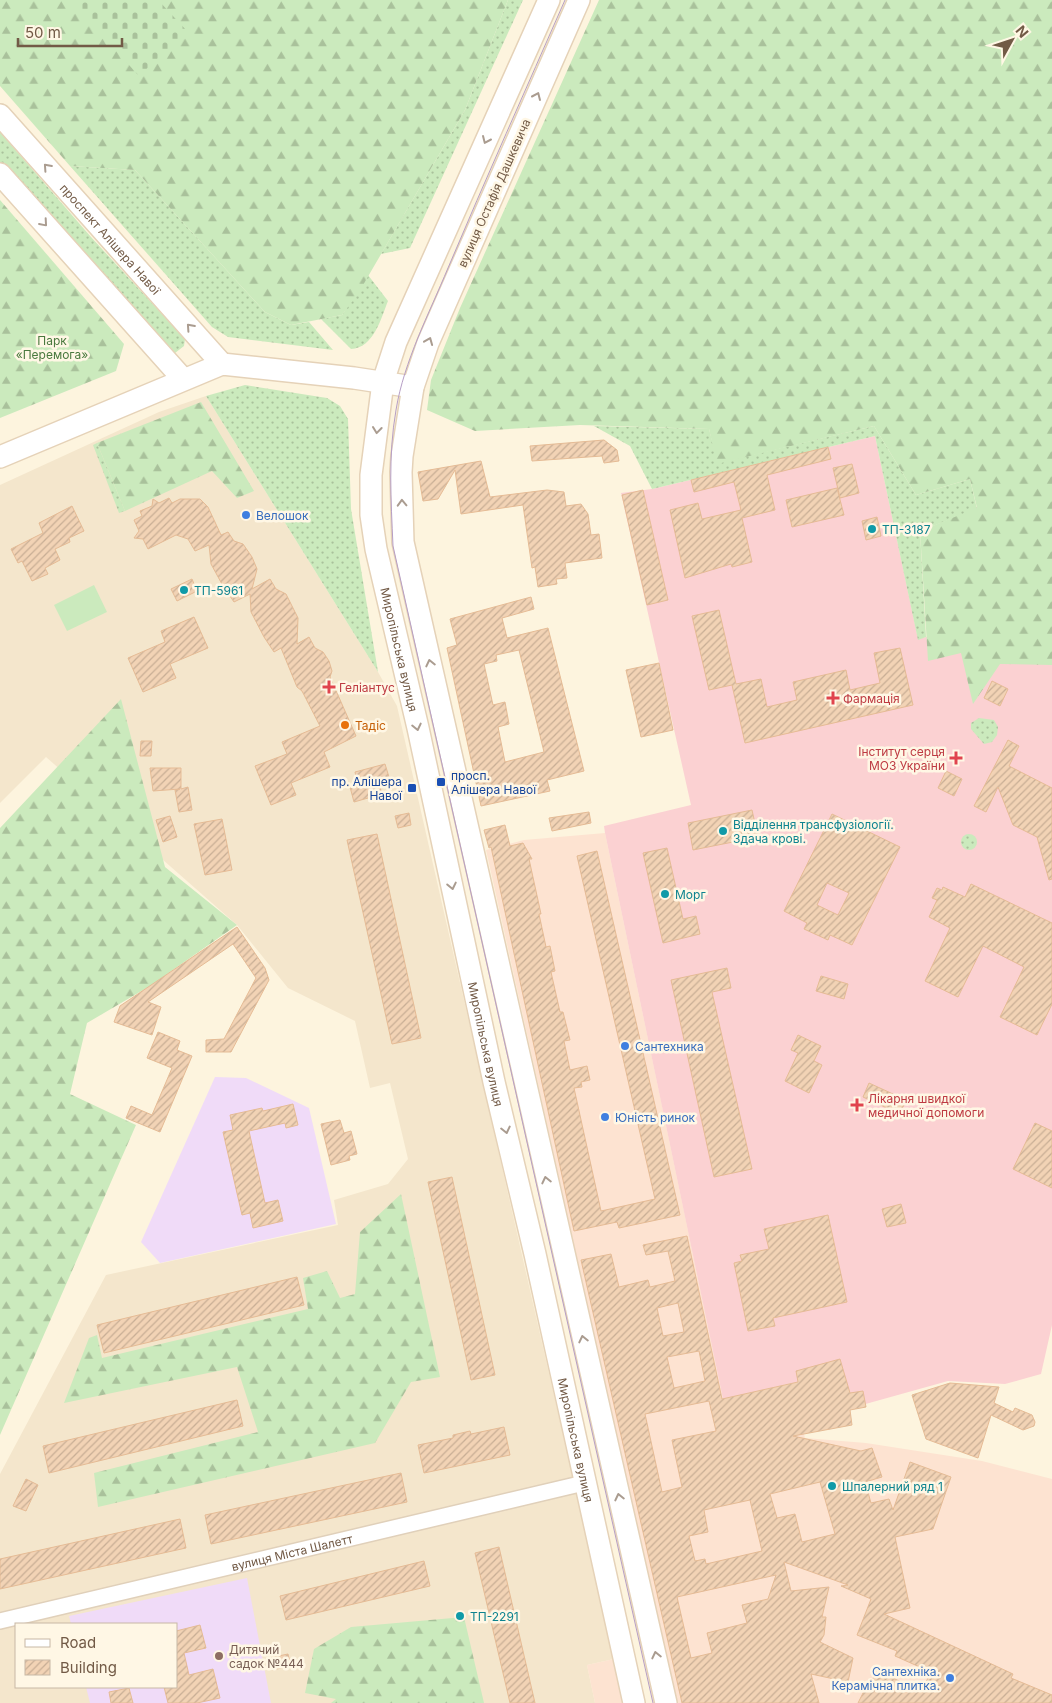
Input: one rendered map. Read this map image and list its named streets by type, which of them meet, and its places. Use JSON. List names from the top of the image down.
{
  "streets": {
    "street": [
      "вулиця Остафія Дашкевича",
      "проспект Алішера Навої",
      "Миропільська вулиця",
      "вулиця Міста Шалетт"
    ]
  },
  "crossings": [
    ["Миропільська вулиця", "вулиця Міста Шалетт"]
  ],
  "parks": ["Парк «Перемога»"],
  "places": {
    "other": [
      "Велошок",
      "ТП-3187",
      "ТП-5961",
      "Тадіс",
      "Відділення трансфузіології. Здача крові.",
      "Морг",
      "Сантехника",
      "Юність ринок",
      "Шпалерний ряд 1",
      "ТП-2291",
      "Дитячий садок №444",
      "Сантехніка. Керамічна плитка."
    ],
    "health": [
      "Геліантус",
      "Фармація",
      "Інститут серця МОЗ України",
      "Лікарня швидкої медичної допомоги"
    ],
    "transit": ["просп. Алішера Навої", "пр. Алішера Навої"]
  },
  "legend": ["Road", "Building"],
  "scale_bar": "50 m",
  "north": "top right"
}
